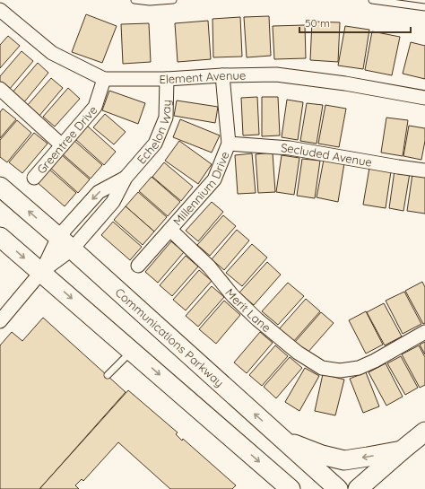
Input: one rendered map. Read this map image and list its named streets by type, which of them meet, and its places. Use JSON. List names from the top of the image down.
{
  "streets": {
    "street": [
      "Element Avenue",
      "Echelon Way",
      "Greentree Drive",
      "Secluded Avenue",
      "Millennium Drive",
      "Merit Lane",
      "Communications Parkway"
    ]
  },
  "crossings": [
    ["Element Avenue", "Echelon Way"],
    ["Element Avenue", "Greentree Drive"],
    ["Element Avenue", "Millennium Drive"],
    ["Echelon Way", "Communications Parkway"],
    ["Secluded Avenue", "Millennium Drive"],
    ["Millennium Drive", "Merit Lane"]
  ],
  "scale_bar": "50 m"
}
